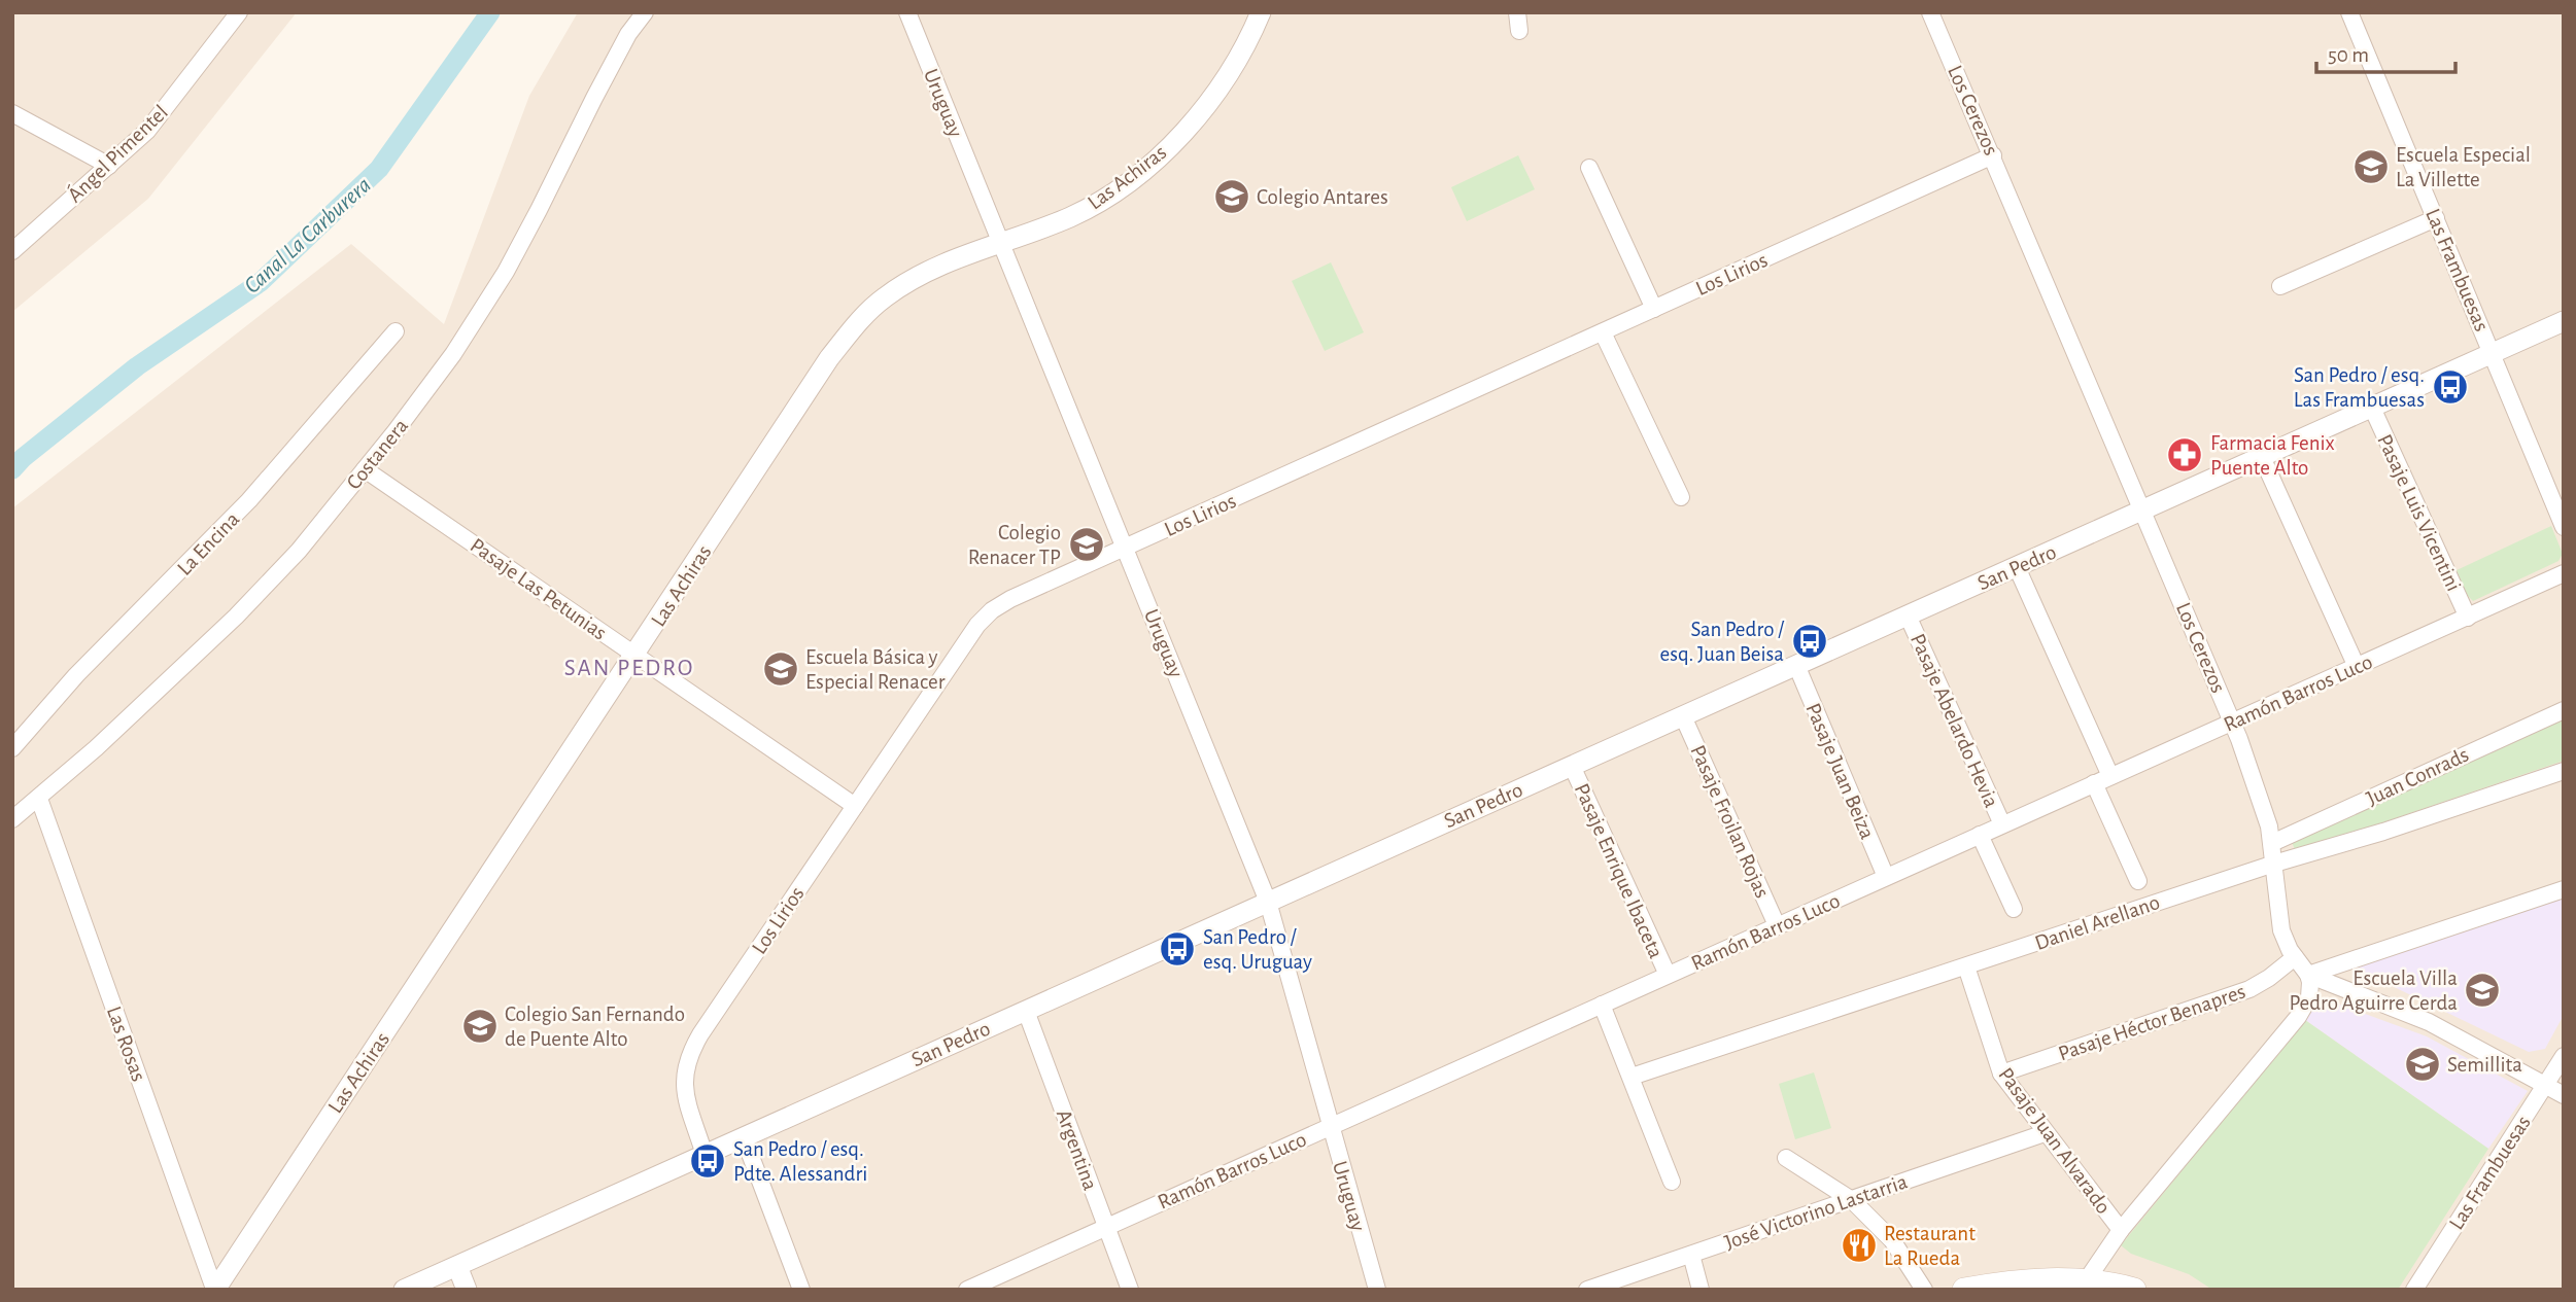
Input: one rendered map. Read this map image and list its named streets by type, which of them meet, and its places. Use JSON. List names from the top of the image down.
{
  "streets": {
    "street": [
      "Uruguay",
      "Los Cerezos",
      "Ángel Pimentel",
      "Las Achiras",
      "Las Frambuesas",
      "Los Lirios",
      "Costanera",
      "Pasaje Luis Vicentini",
      "La Encina",
      "San Pedro",
      "Pasaje Las Petunias",
      "Ramón Barros Luco",
      "Pasaje Abelardo Hevia",
      "Pasaje Juan Beiza",
      "Juan Conrads",
      "Pasaje Froilan Rojas",
      "Pasaje Enrique Ibaceta",
      "Daniel Arellano",
      "Pasaje Héctor Benapres",
      "Las Rosas",
      "Pasaje Juan Alvarado",
      "Argentina",
      "José Victorino Lastarria"
    ]
  },
  "crossings": [
    ["Uruguay", "Las Achiras"],
    ["Uruguay", "Los Lirios"],
    ["Uruguay", "San Pedro"],
    ["Uruguay", "Ramón Barros Luco"],
    ["Los Cerezos", "Los Lirios"],
    ["Los Cerezos", "San Pedro"],
    ["Los Cerezos", "Ramón Barros Luco"],
    ["Los Cerezos", "Juan Conrads"],
    ["Los Cerezos", "Daniel Arellano"],
    ["Los Cerezos", "Pasaje Héctor Benapres"],
    ["Las Achiras", "Pasaje Las Petunias"],
    ["Las Achiras", "Las Rosas"],
    ["Las Frambuesas", "San Pedro"],
    ["Los Lirios", "San Pedro"],
    ["Los Lirios", "Pasaje Las Petunias"],
    ["Costanera", "Pasaje Las Petunias"],
    ["Costanera", "Las Rosas"],
    ["Pasaje Luis Vicentini", "San Pedro"],
    ["Pasaje Luis Vicentini", "Ramón Barros Luco"],
    ["San Pedro", "Pasaje Abelardo Hevia"],
    ["San Pedro", "Pasaje Juan Beiza"],
    ["San Pedro", "Pasaje Froilan Rojas"],
    ["San Pedro", "Pasaje Enrique Ibaceta"],
    ["San Pedro", "Argentina"],
    ["Ramón Barros Luco", "Pasaje Abelardo Hevia"],
    ["Ramón Barros Luco", "Pasaje Juan Beiza"],
    ["Ramón Barros Luco", "Pasaje Froilan Rojas"],
    ["Ramón Barros Luco", "Pasaje Enrique Ibaceta"],
    ["Ramón Barros Luco", "Argentina"],
    ["Daniel Arellano", "Pasaje Juan Alvarado"],
    ["Pasaje Héctor Benapres", "Pasaje Juan Alvarado"],
    ["Pasaje Juan Alvarado", "José Victorino Lastarria"]
  ],
  "districts": ["SAN PEDRO"],
  "water": ["Canal La Carburera"],
  "places": {
    "school or university": [
      "Escuela Especial La Villette",
      "Colegio Antares",
      "Colegio Renacer TP",
      "Escuela Básica y Especial Renacer",
      "Escuela Villa Pedro Aguirre Cerda",
      "Colegio San Fernando de Puente Alto",
      "Semillita"
    ],
    "bus stop": [
      "San Pedro / esq. Las Frambuesas",
      "San Pedro / esq. Juan Beisa",
      "San Pedro / esq. Uruguay",
      "San Pedro / esq. Pdte. Alessandri"
    ],
    "pharmacy": ["Farmacia Fenix Puente Alto"],
    "restaurant": ["Restaurant La Rueda"]
  },
  "scale_bar": "50 m"
}
